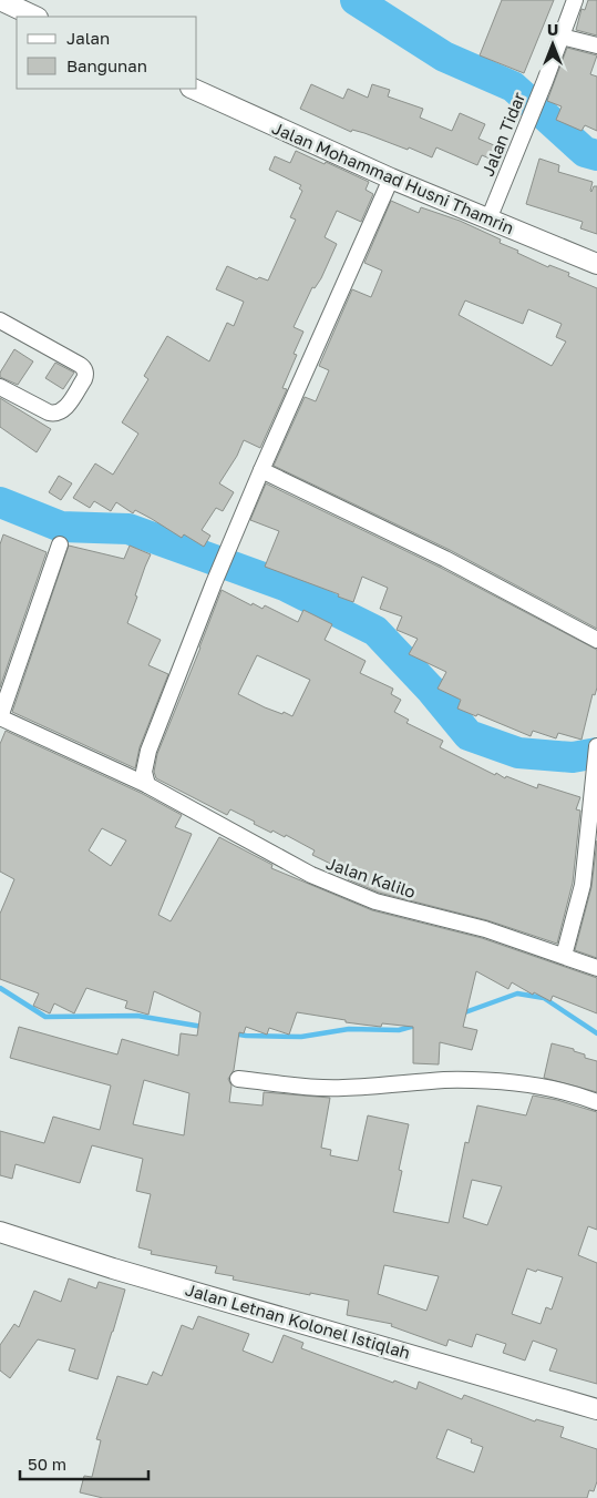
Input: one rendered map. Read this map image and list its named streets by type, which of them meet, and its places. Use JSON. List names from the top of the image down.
{
  "streets": {
    "street": [
      "Jalan Tidar",
      "Jalan Mohammad Husni Thamrin",
      "Jalan Kalilo",
      "Jalan Letnan Kolonel Istiqlah"
    ]
  },
  "crossings": [
    ["Jalan Tidar", "Jalan Mohammad Husni Thamrin"]
  ],
  "legend": ["Jalan", "Bangunan"],
  "scale_bar": "50 m",
  "north": "top"
}
